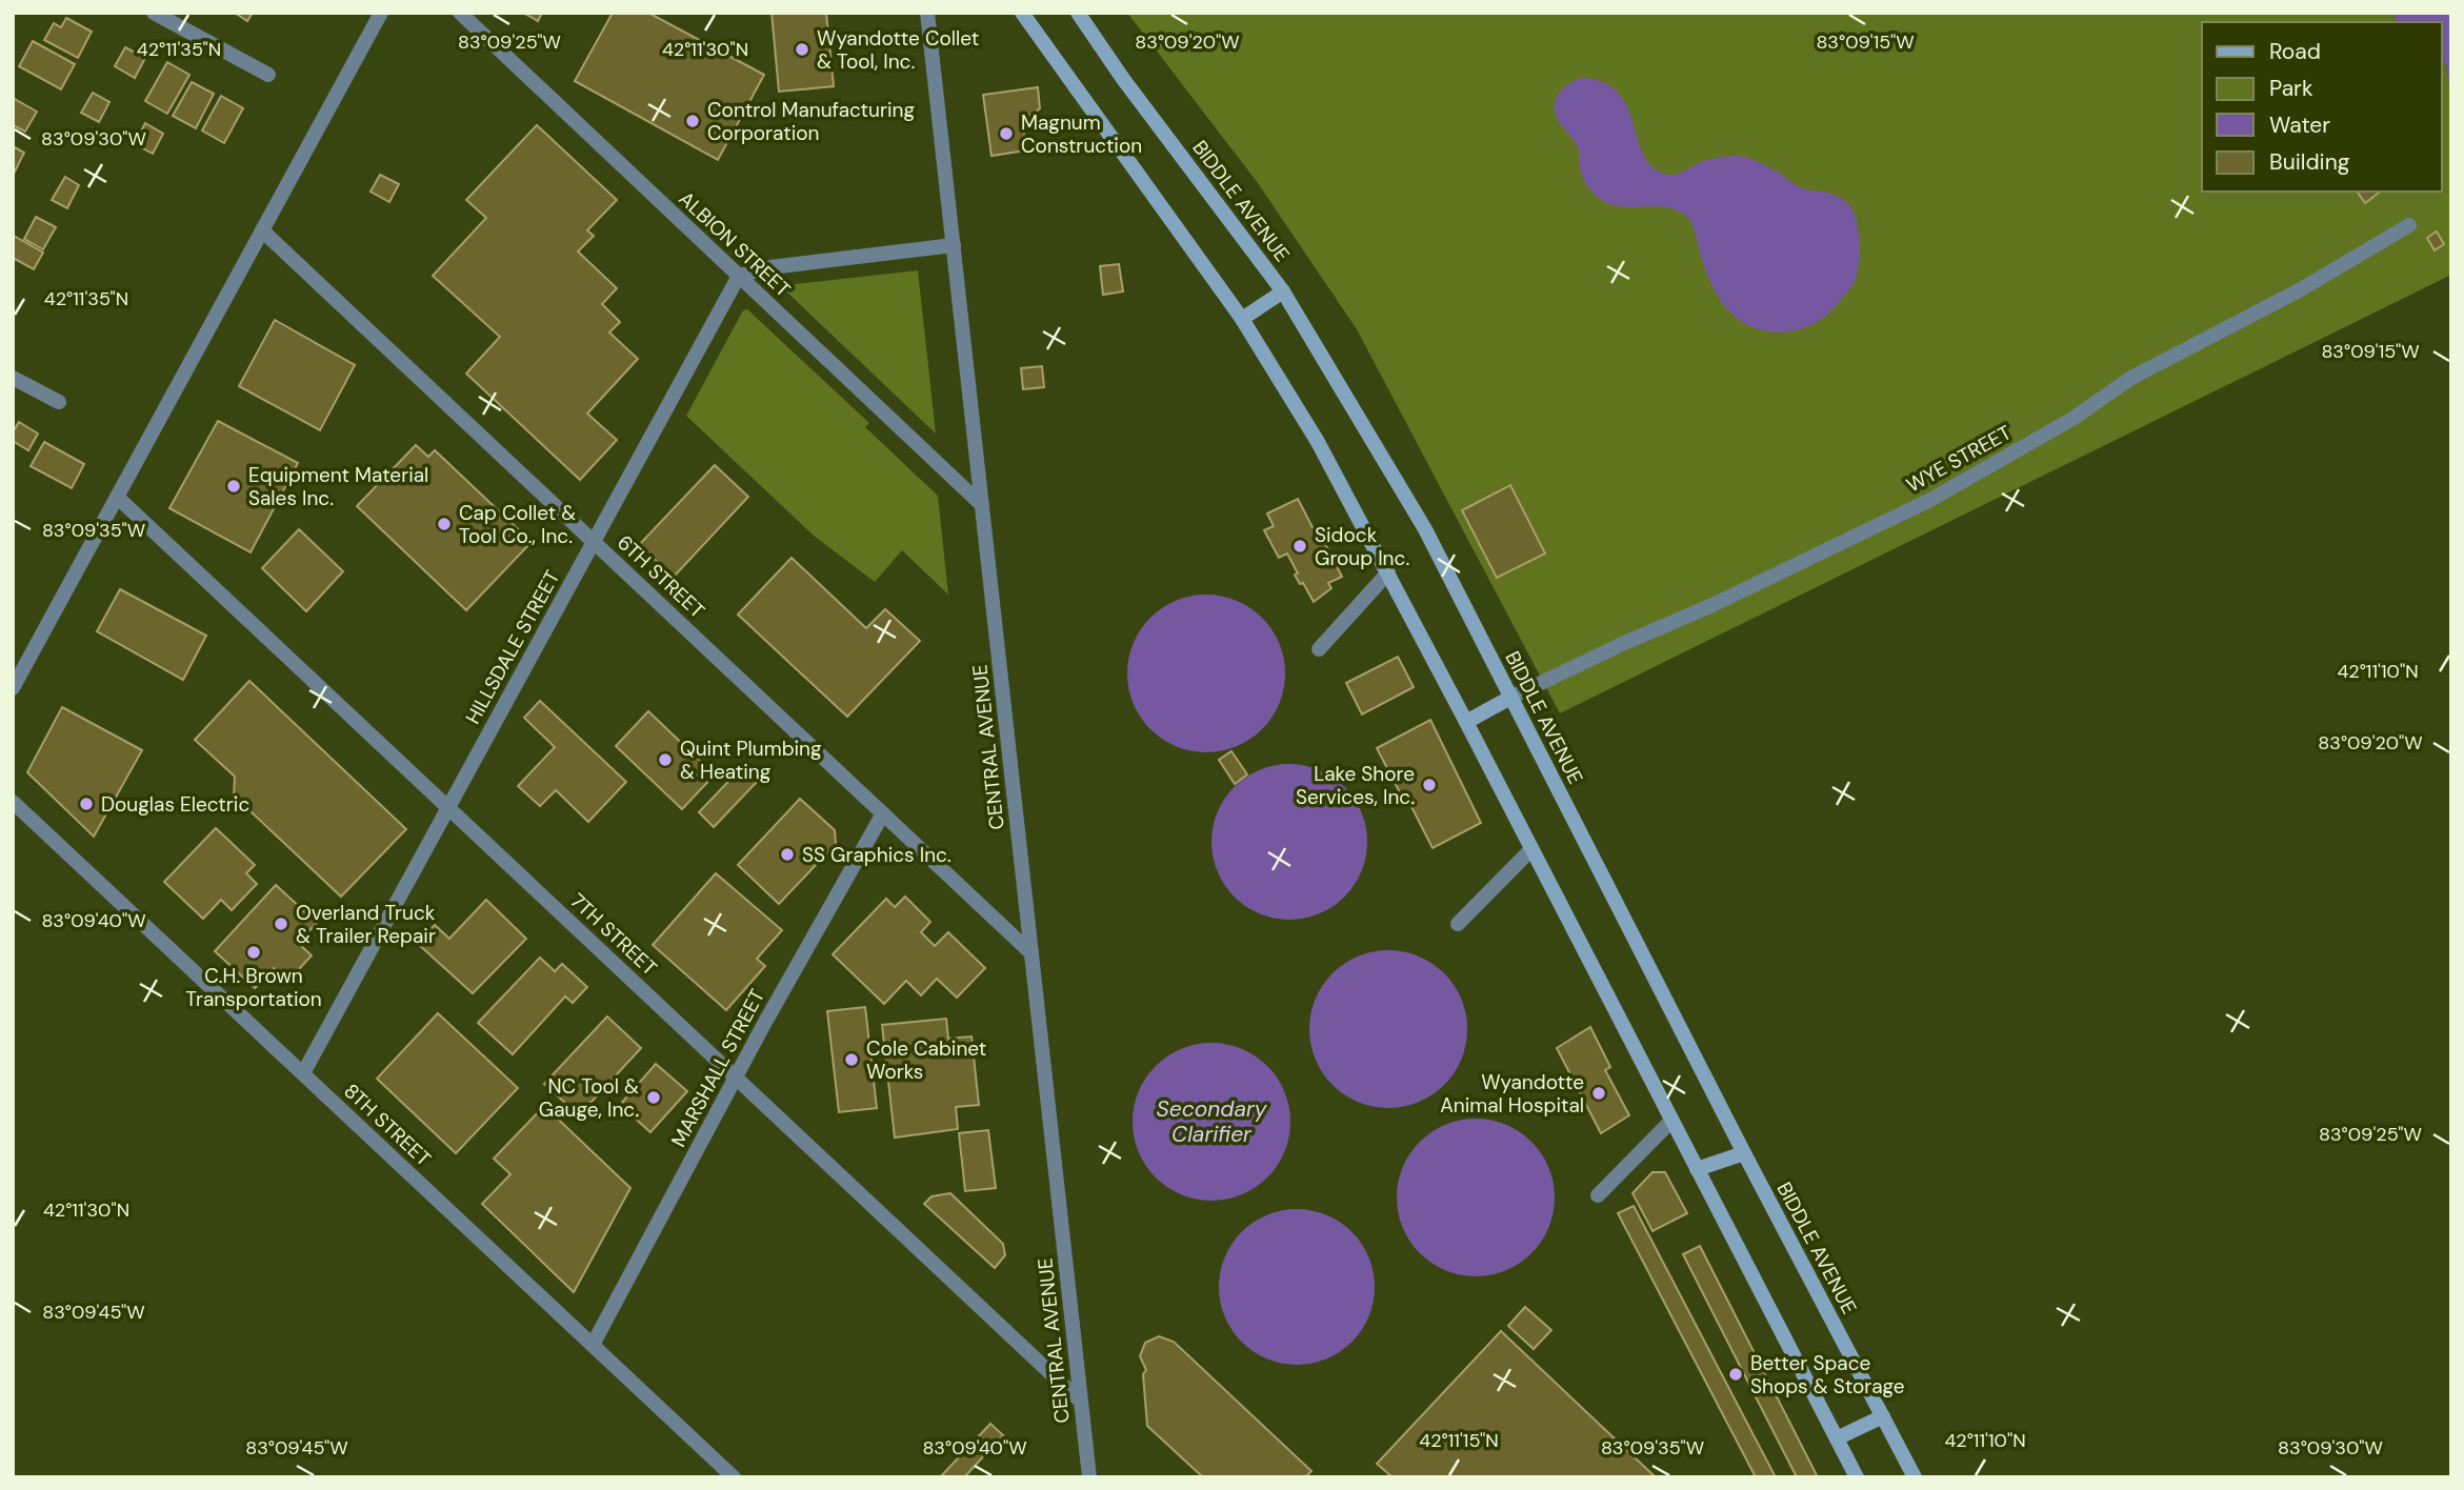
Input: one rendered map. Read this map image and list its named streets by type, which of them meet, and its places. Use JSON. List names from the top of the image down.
{
  "streets": {
    "main road": ["BIDDLE AVENUE"],
    "street": [
      "ALBION STREET",
      "WYE STREET",
      "6TH STREET",
      "HILLSDALE STREET",
      "CENTRAL AVENUE",
      "7TH STREET",
      "MARSHALL STREET",
      "8TH STREET"
    ]
  },
  "crossings": [
    ["BIDDLE AVENUE", "WYE STREET"],
    ["ALBION STREET", "HILLSDALE STREET"],
    ["ALBION STREET", "CENTRAL AVENUE"],
    ["6TH STREET", "HILLSDALE STREET"],
    ["6TH STREET", "CENTRAL AVENUE"],
    ["6TH STREET", "MARSHALL STREET"],
    ["HILLSDALE STREET", "7TH STREET"],
    ["HILLSDALE STREET", "8TH STREET"],
    ["CENTRAL AVENUE", "7TH STREET"],
    ["7TH STREET", "MARSHALL STREET"],
    ["MARSHALL STREET", "8TH STREET"]
  ],
  "water": ["Secondary Clarifier"],
  "places": [
    "Wyandotte Collet & Tool, Inc.",
    "Control Manufacturing Corporation",
    "Magnum Construction",
    "Equipment Material Sales Inc.",
    "Cap Collet & Tool Co., Inc.",
    "Sidock Group Inc.",
    "Quint Plumbing & Heating",
    "Lake Shore Services, Inc.",
    "Douglas Electric",
    "SS Graphics Inc.",
    "Overland Truck & Trailer Repair",
    "C.H. Brown Transportation",
    "Cole Cabinet Works",
    "Wyandotte Animal Hospital",
    "NC Tool & Gauge, Inc.",
    "Better Space Shops & Storage"
  ],
  "legend": [
    "Road",
    "Park",
    "Water",
    "Building"
  ],
  "coordinates": [
    "83°09'25\"W",
    "83°09'20\"W",
    "83°09'15\"W",
    "42°11'35\"N",
    "42°11'30\"N",
    "83°09'30\"W",
    "83°09'35\"W",
    "42°11'10\"N",
    "83°09'40\"W",
    "83°09'45\"W",
    "42°11'15\"N"
  ]
}
